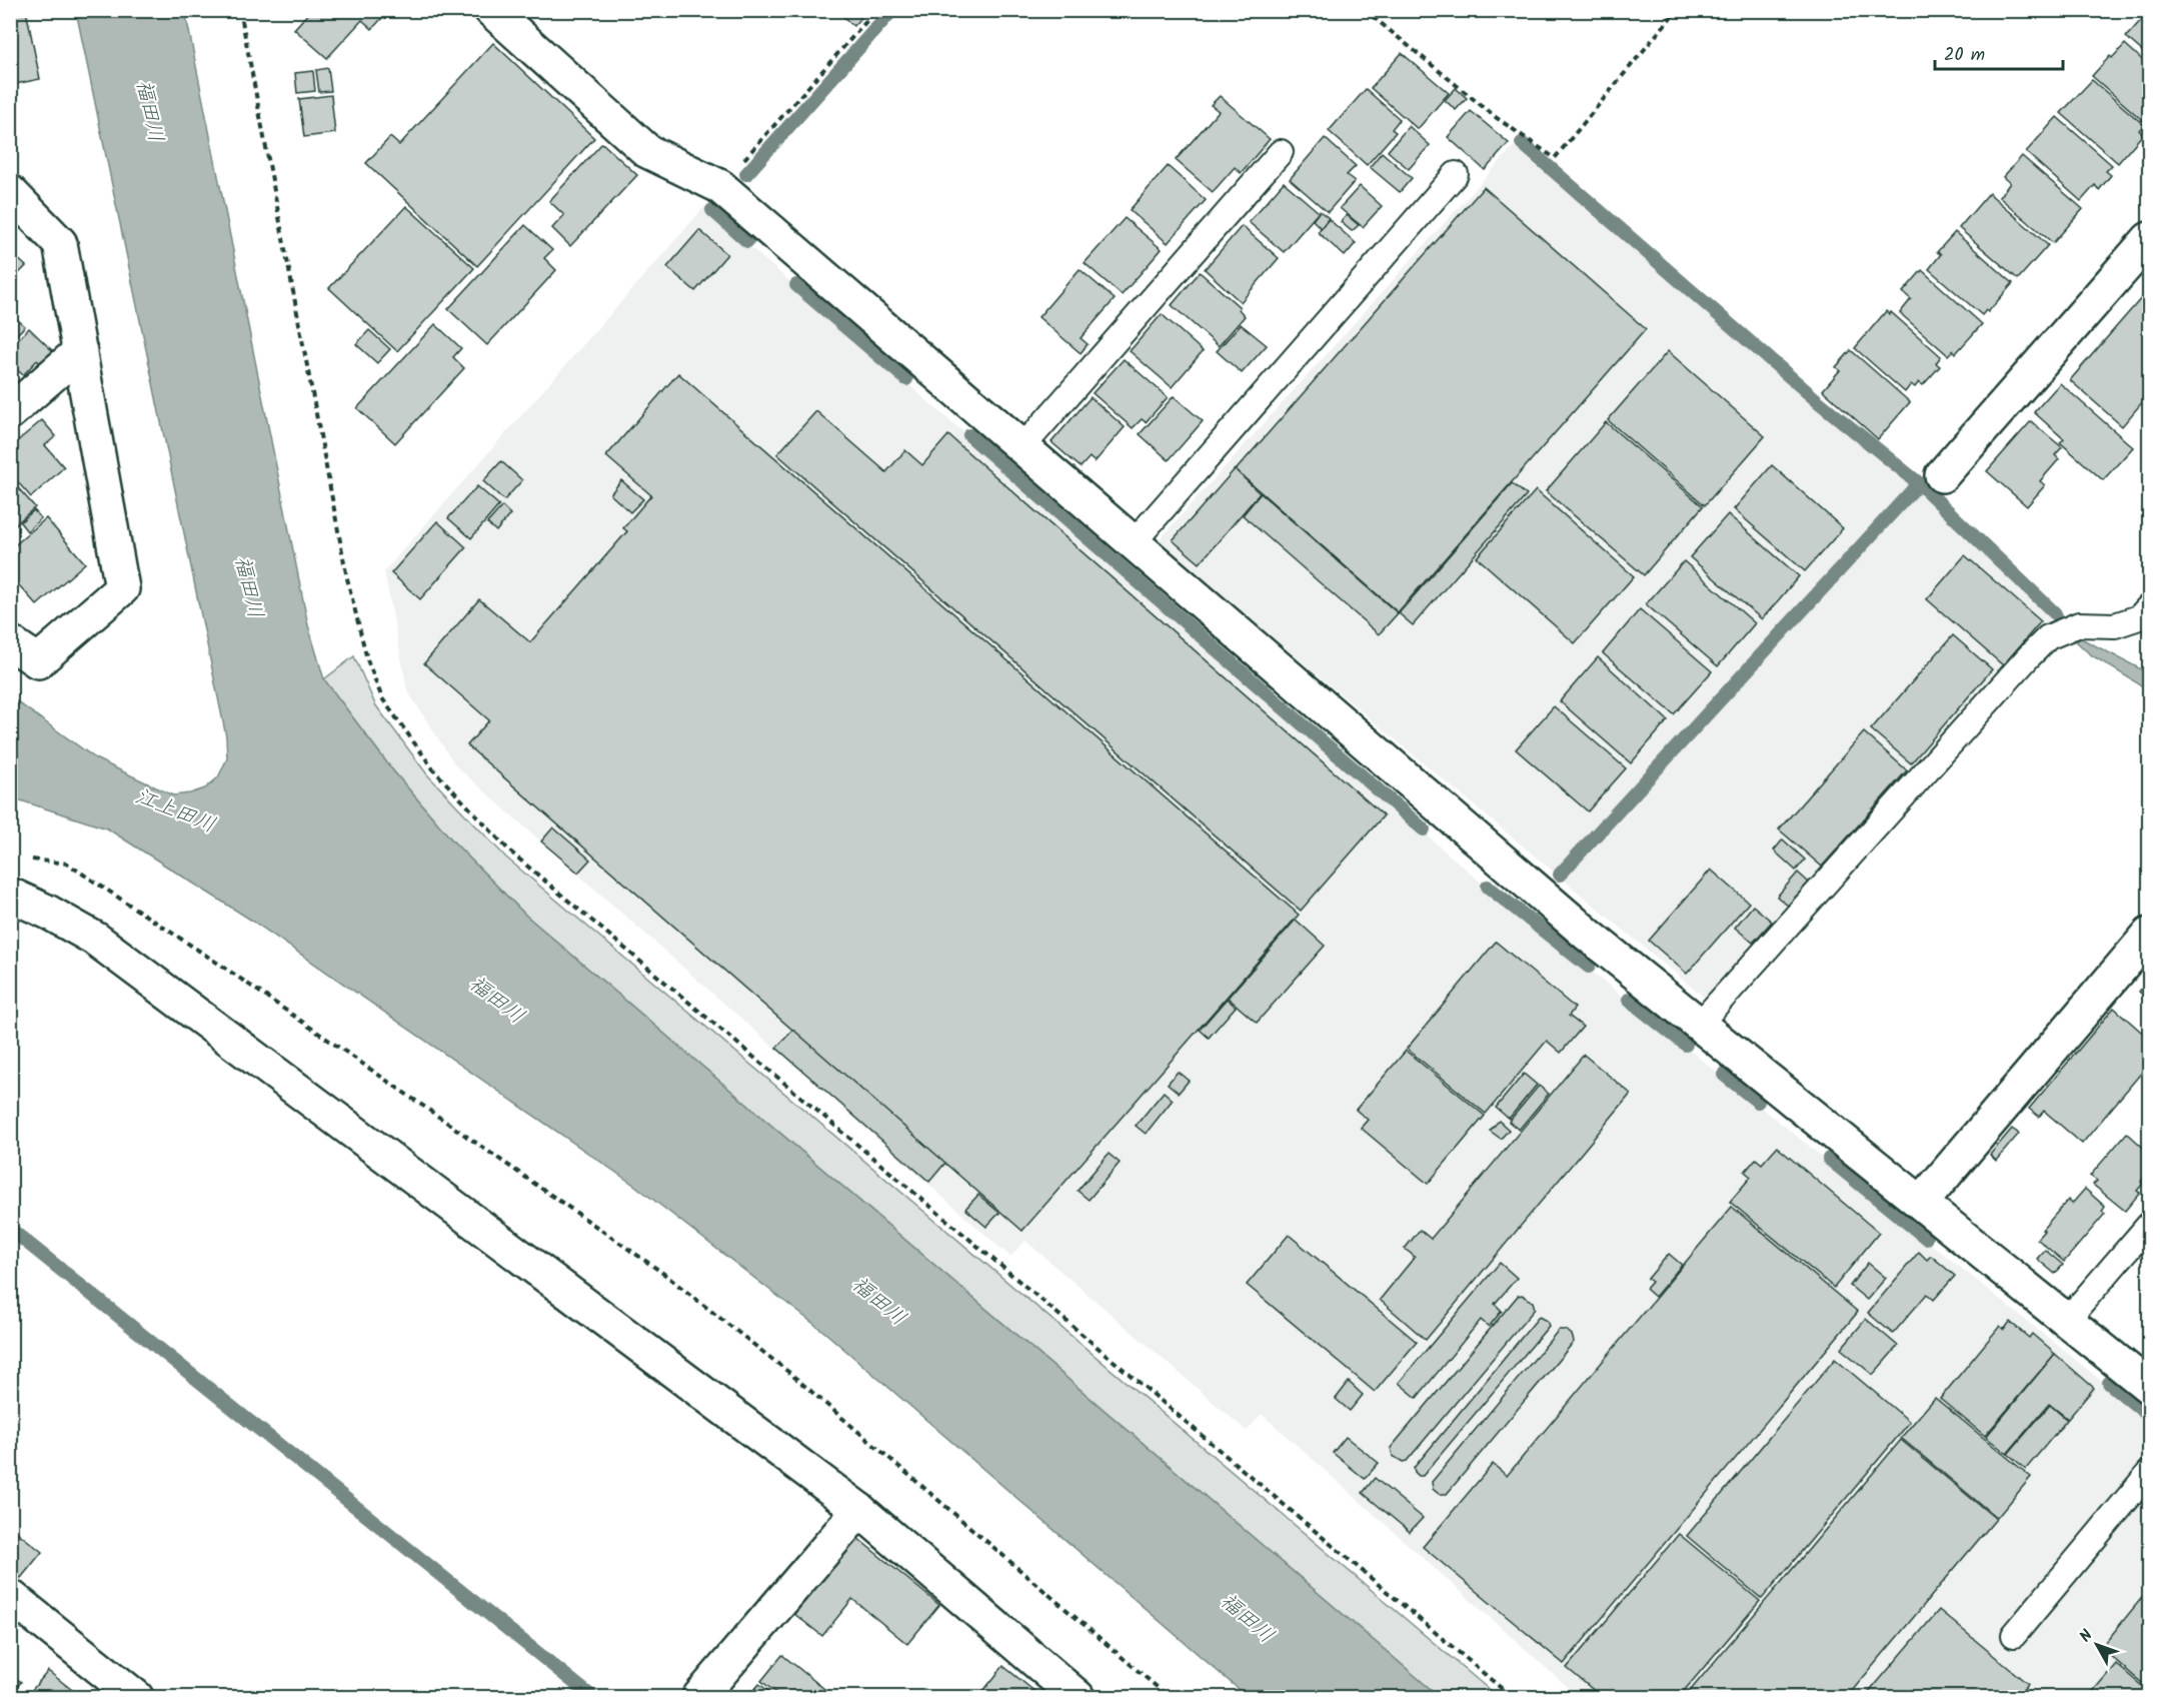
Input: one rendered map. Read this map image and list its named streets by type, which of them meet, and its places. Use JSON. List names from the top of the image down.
{
  "water": ["福田川", "江上田川"],
  "scale_bar": "20 m",
  "north": "top left"
}
